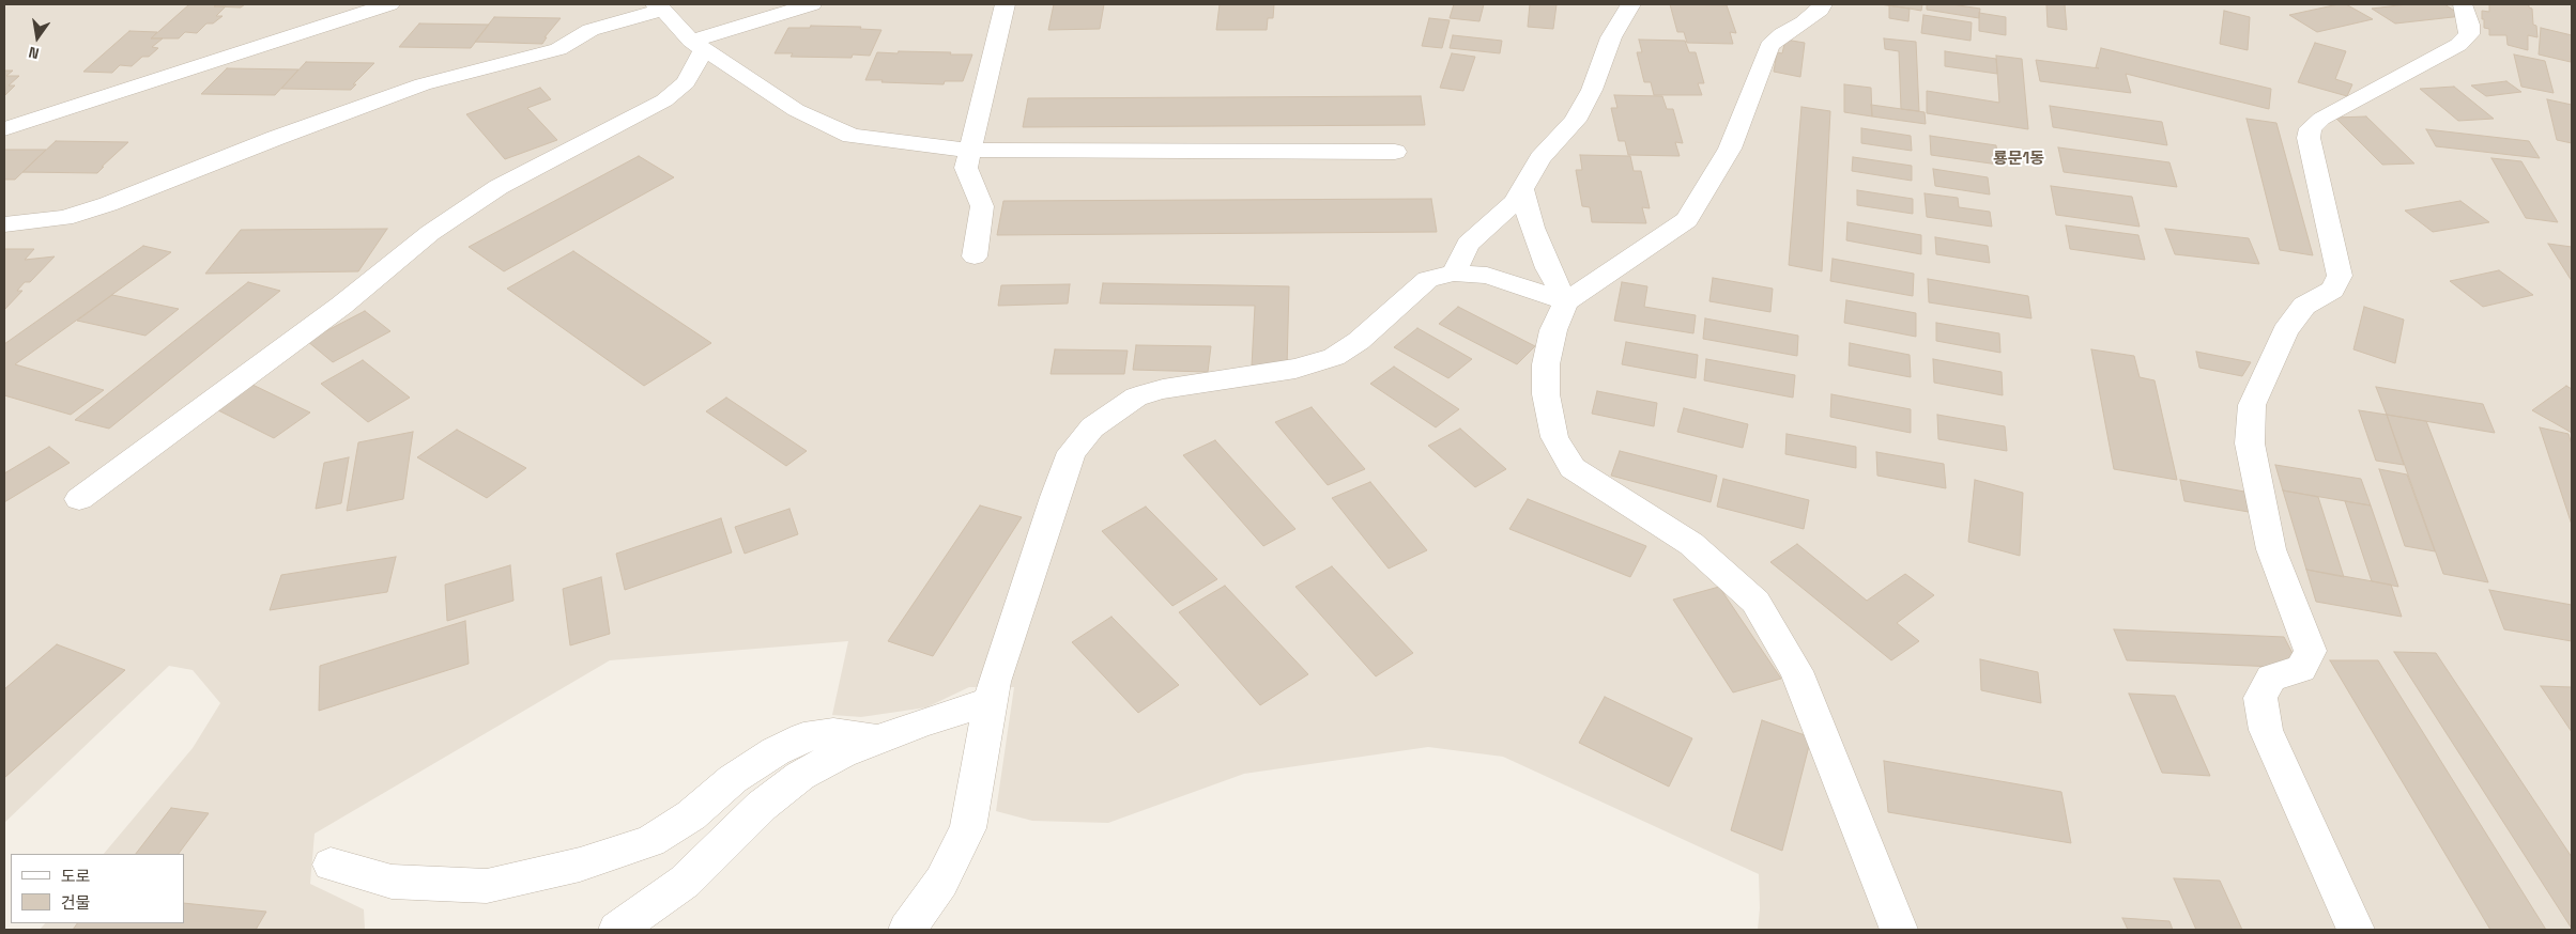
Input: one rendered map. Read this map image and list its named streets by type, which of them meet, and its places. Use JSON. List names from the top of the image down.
{
  "districts": ["룡문1동"],
  "legend": ["도로", "건물"],
  "north": "bottom"
}
